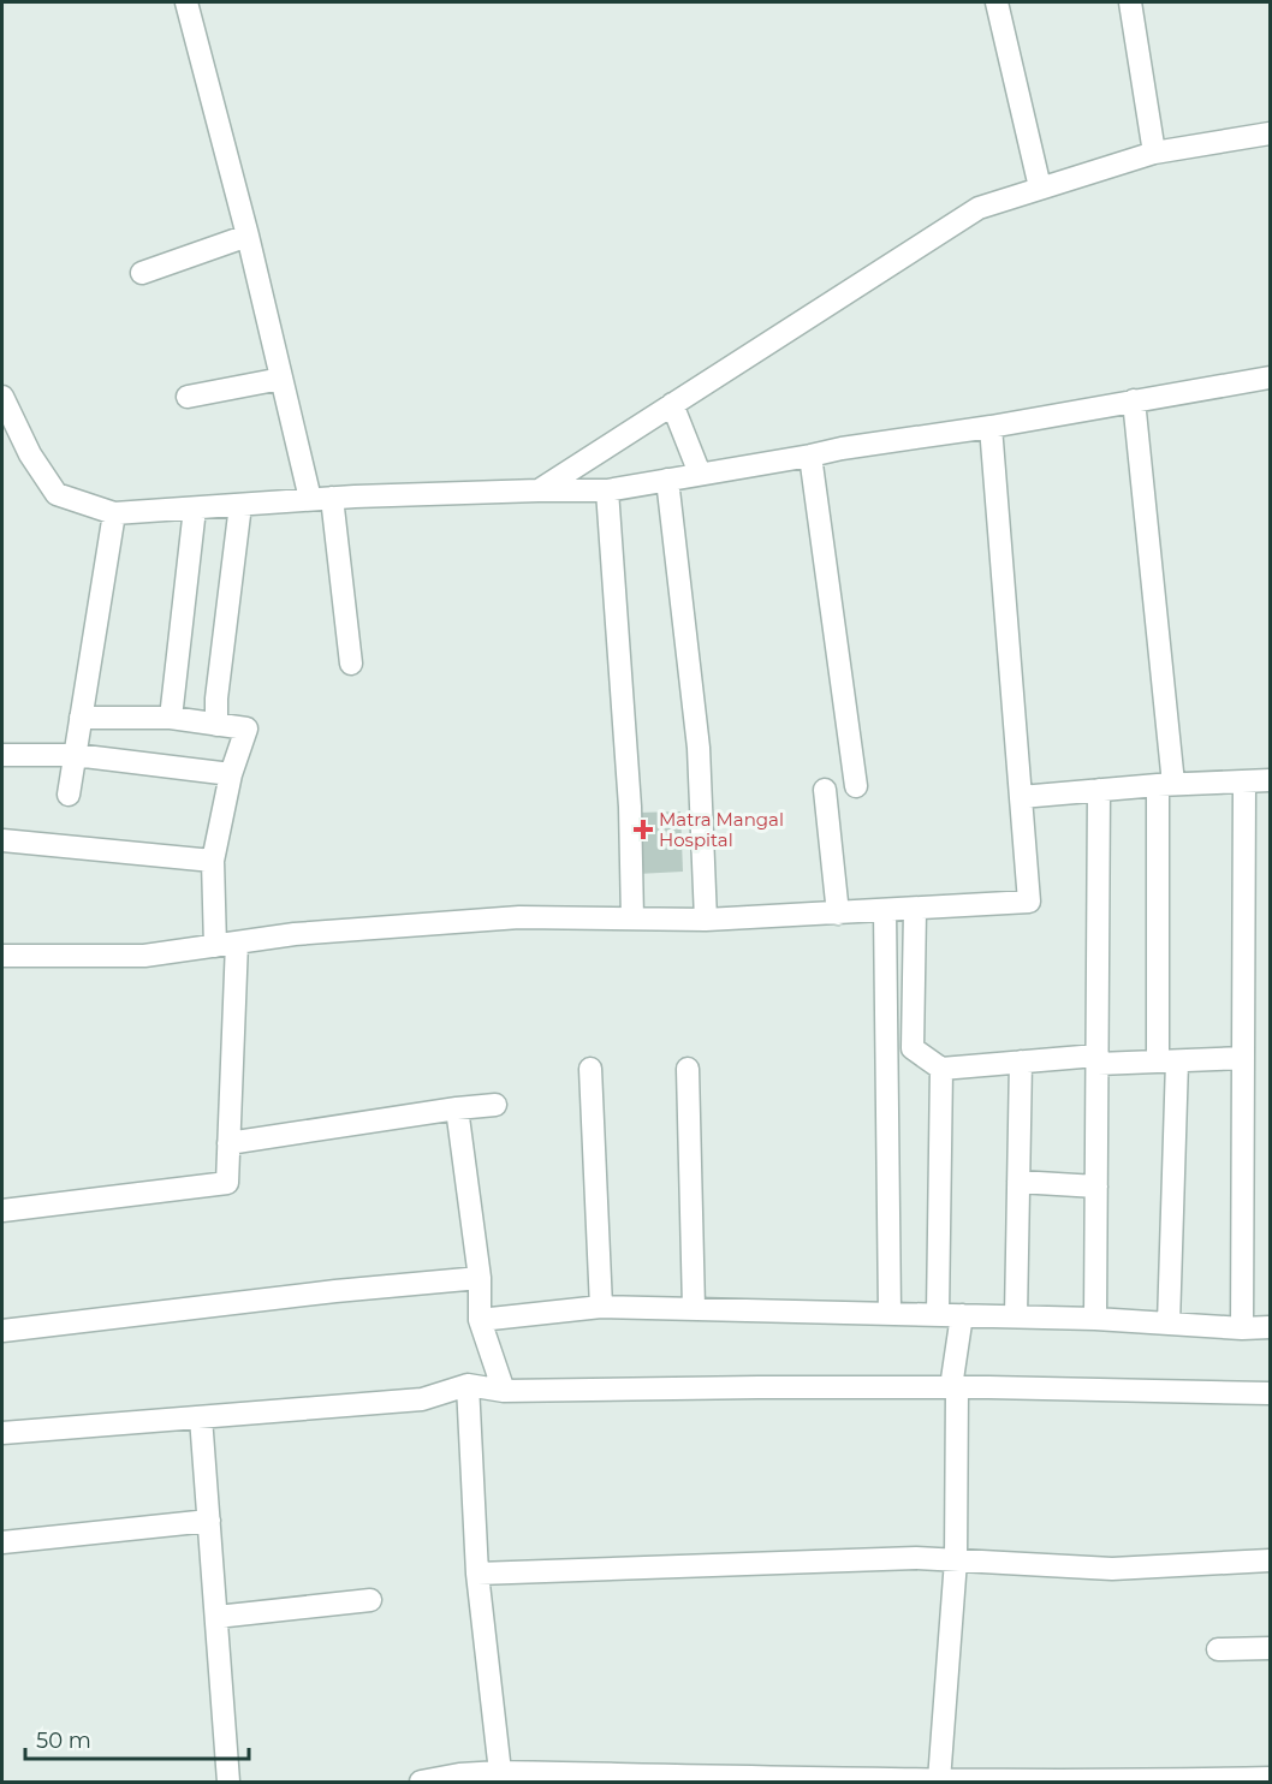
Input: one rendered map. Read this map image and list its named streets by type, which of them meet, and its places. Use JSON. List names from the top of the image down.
{
  "places": {
    "health": ["Matra Mangal Hospital"]
  },
  "scale_bar": "50 m"
}
